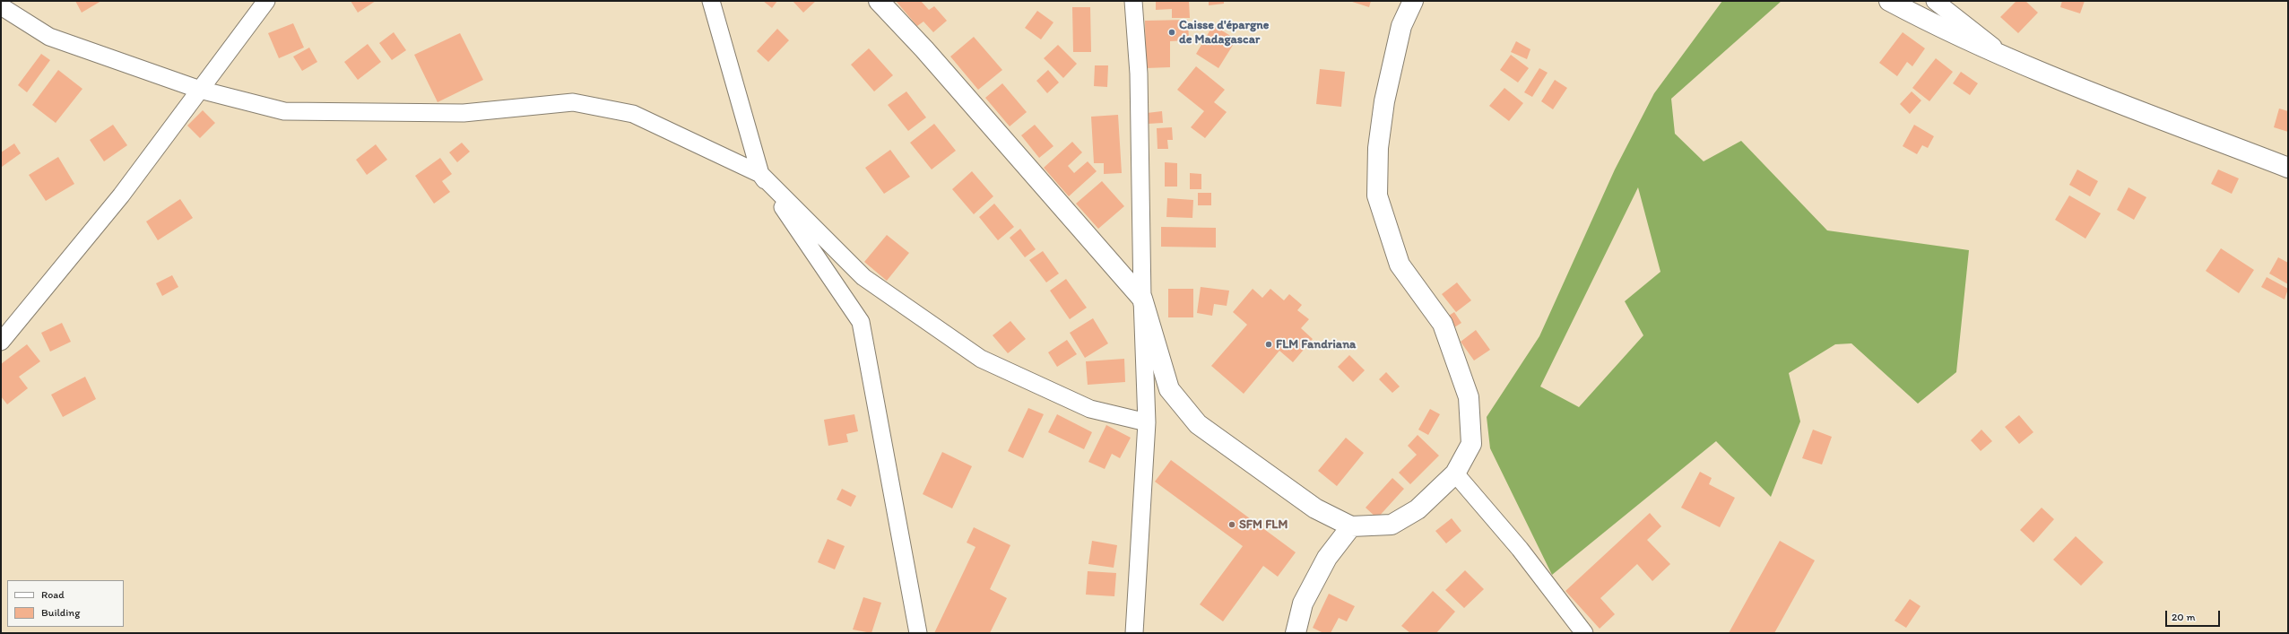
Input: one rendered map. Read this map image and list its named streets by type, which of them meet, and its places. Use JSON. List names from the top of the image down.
{
  "places": ["Caisse d'épargne de Madagascar", "FLM Fandriana", "SFM FLM"],
  "legend": ["Road", "Building"],
  "scale_bar": "20 m"
}
